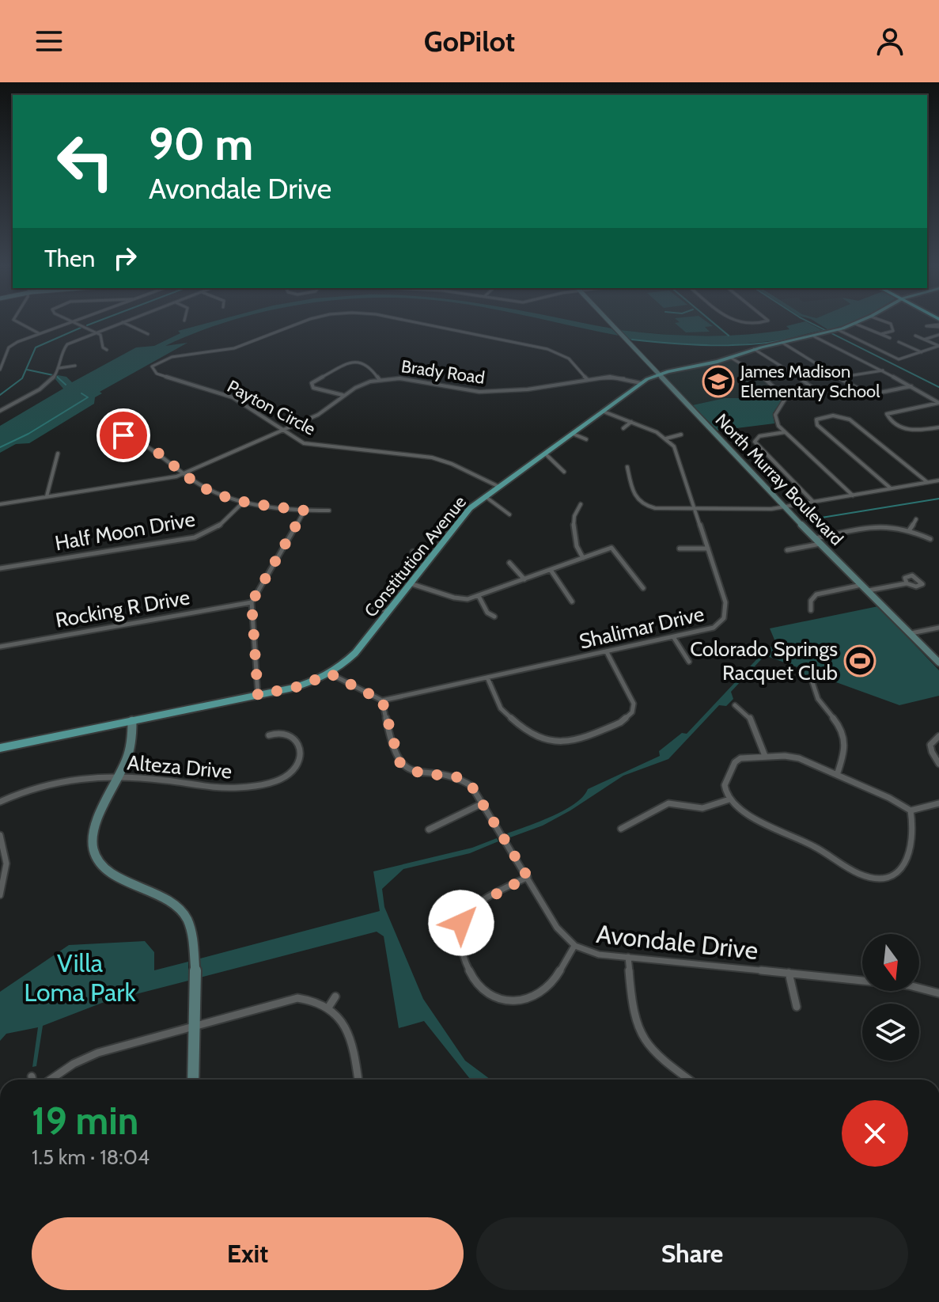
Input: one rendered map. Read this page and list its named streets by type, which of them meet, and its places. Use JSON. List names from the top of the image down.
{
  "streets": {
    "main road": ["North Murray Boulevard", "Constitution Avenue"],
    "street": [
      "Brady Road",
      "Payton Circle",
      "Half Moon Drive",
      "Rocking R Drive",
      "Shalimar Drive",
      "Alteza Drive",
      "Avondale Drive"
    ]
  },
  "crossings": [
    ["Brady Road", "Payton Circle"],
    ["Brady Road", "Constitution Avenue"],
    ["Payton Circle", "Constitution Avenue"],
    ["North Murray Boulevard", "Constitution Avenue"],
    ["Shalimar Drive", "Avondale Drive"]
  ],
  "parks": ["Villa Loma Park"],
  "places": {
    "school or university": ["James Madison Elementary School"],
    "sports": ["Colorado Springs Racquet Club"]
  },
  "north": "bottom",
  "page": {
    "header": "GoPilot",
    "turn": ["90 m", "Avondale Drive"],
    "then": "Then",
    "heading": ["19 min", "1.5 km · 18:04"],
    "buttons": ["Exit", "Share"]
  }
}
